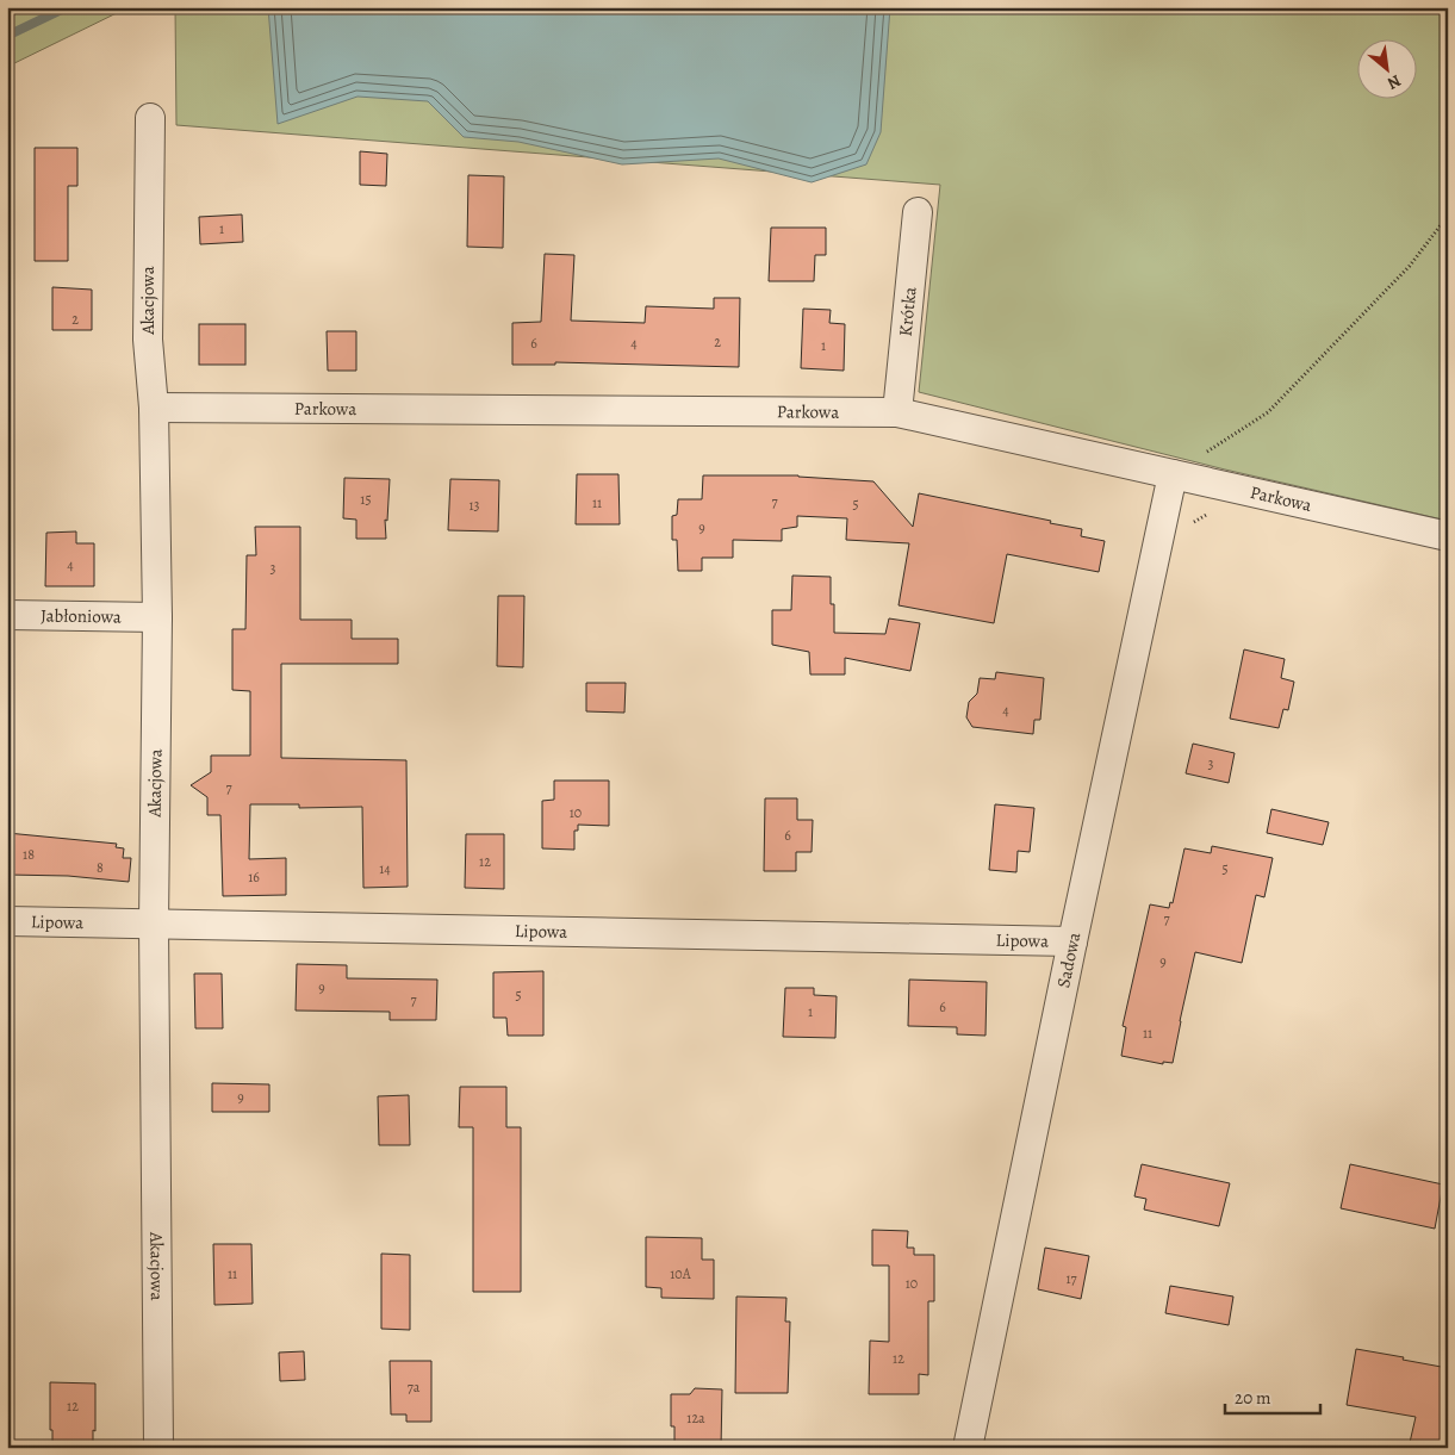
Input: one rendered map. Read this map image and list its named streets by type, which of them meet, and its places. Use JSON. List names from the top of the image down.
{
  "streets": {
    "street": [
      "Akacjowa",
      "Krótka",
      "Parkowa",
      "Jabłoniowa",
      "Lipowa",
      "Sadowa"
    ]
  },
  "crossings": [
    ["Akacjowa", "Parkowa"],
    ["Akacjowa", "Jabłoniowa"],
    ["Akacjowa", "Lipowa"],
    ["Krótka", "Parkowa"],
    ["Parkowa", "Sadowa"],
    ["Lipowa", "Sadowa"]
  ],
  "house_numbers": [
    "1",
    "2",
    "2",
    "6",
    "4",
    "1",
    "15",
    "7",
    "11",
    "5",
    "13",
    "9",
    "4",
    "3",
    "4",
    "3",
    "7",
    "10",
    "6",
    "18",
    "12",
    "8",
    "14",
    "5",
    "16",
    "7",
    "9",
    "9",
    "5",
    "7",
    "6",
    "1",
    "11",
    "9",
    "11",
    "10A",
    "17",
    "10",
    "12",
    "7a",
    "12",
    "12a"
  ],
  "scale_bar": "20 m",
  "north": "bottom right"
}
